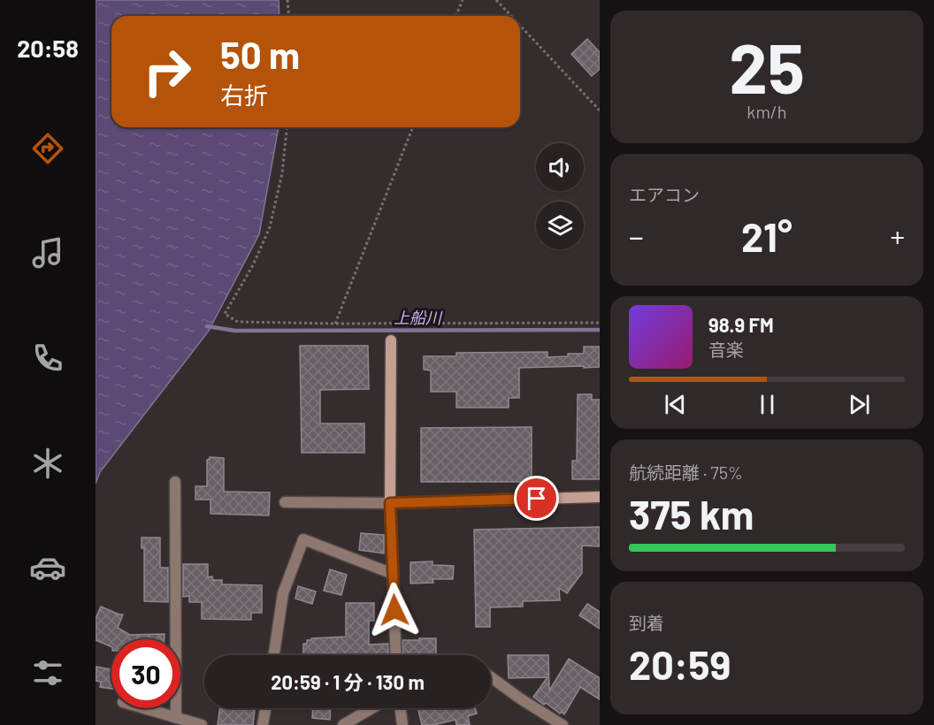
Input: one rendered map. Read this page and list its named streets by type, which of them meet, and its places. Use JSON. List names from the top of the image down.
{
  "water": ["上船川"],
  "page": {
    "tabs": "20:58",
    "tile": [
      ["25", "km/h"],
      "エアコン",
      ["航続距離 · 75%", "375 km"],
      ["到着", "20:59"]
    ],
    "turn": ["50 m", "右折"],
    "heat": ["−", "21°", "+"],
    "song": ["98.9 FM", "音楽"],
    "limit": "30",
    "trip": "20:59 · 1 分 · 130 m"
  }
}
